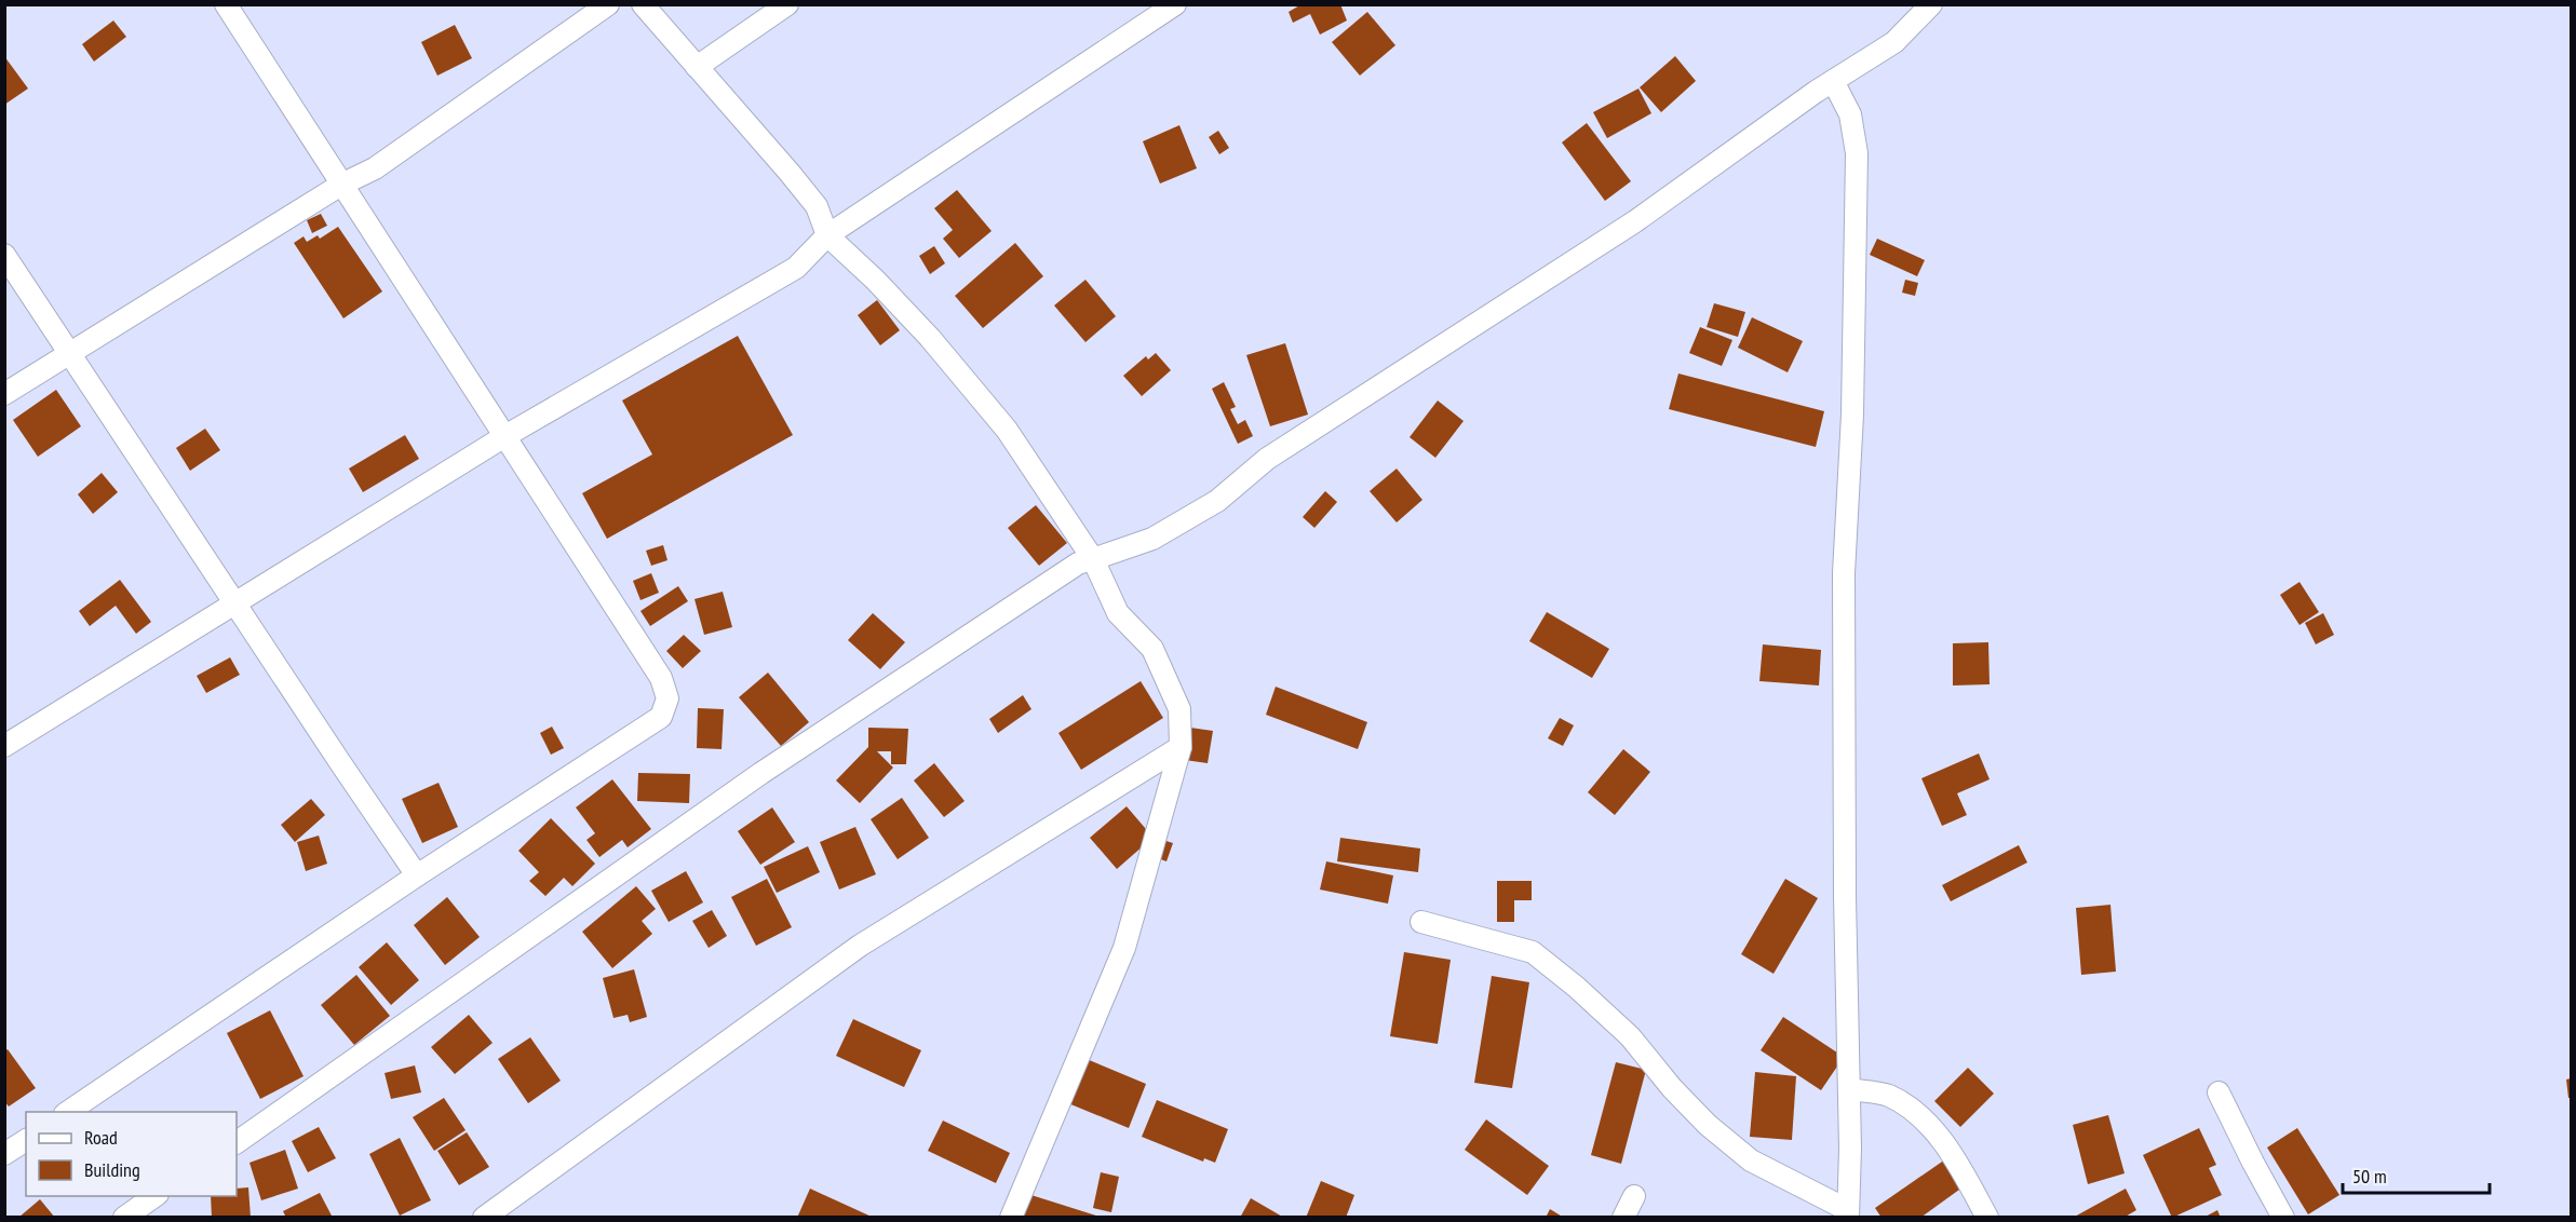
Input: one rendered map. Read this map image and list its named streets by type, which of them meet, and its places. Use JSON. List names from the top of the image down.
{
  "legend": ["Road", "Building"],
  "scale_bar": "50 m"
}
